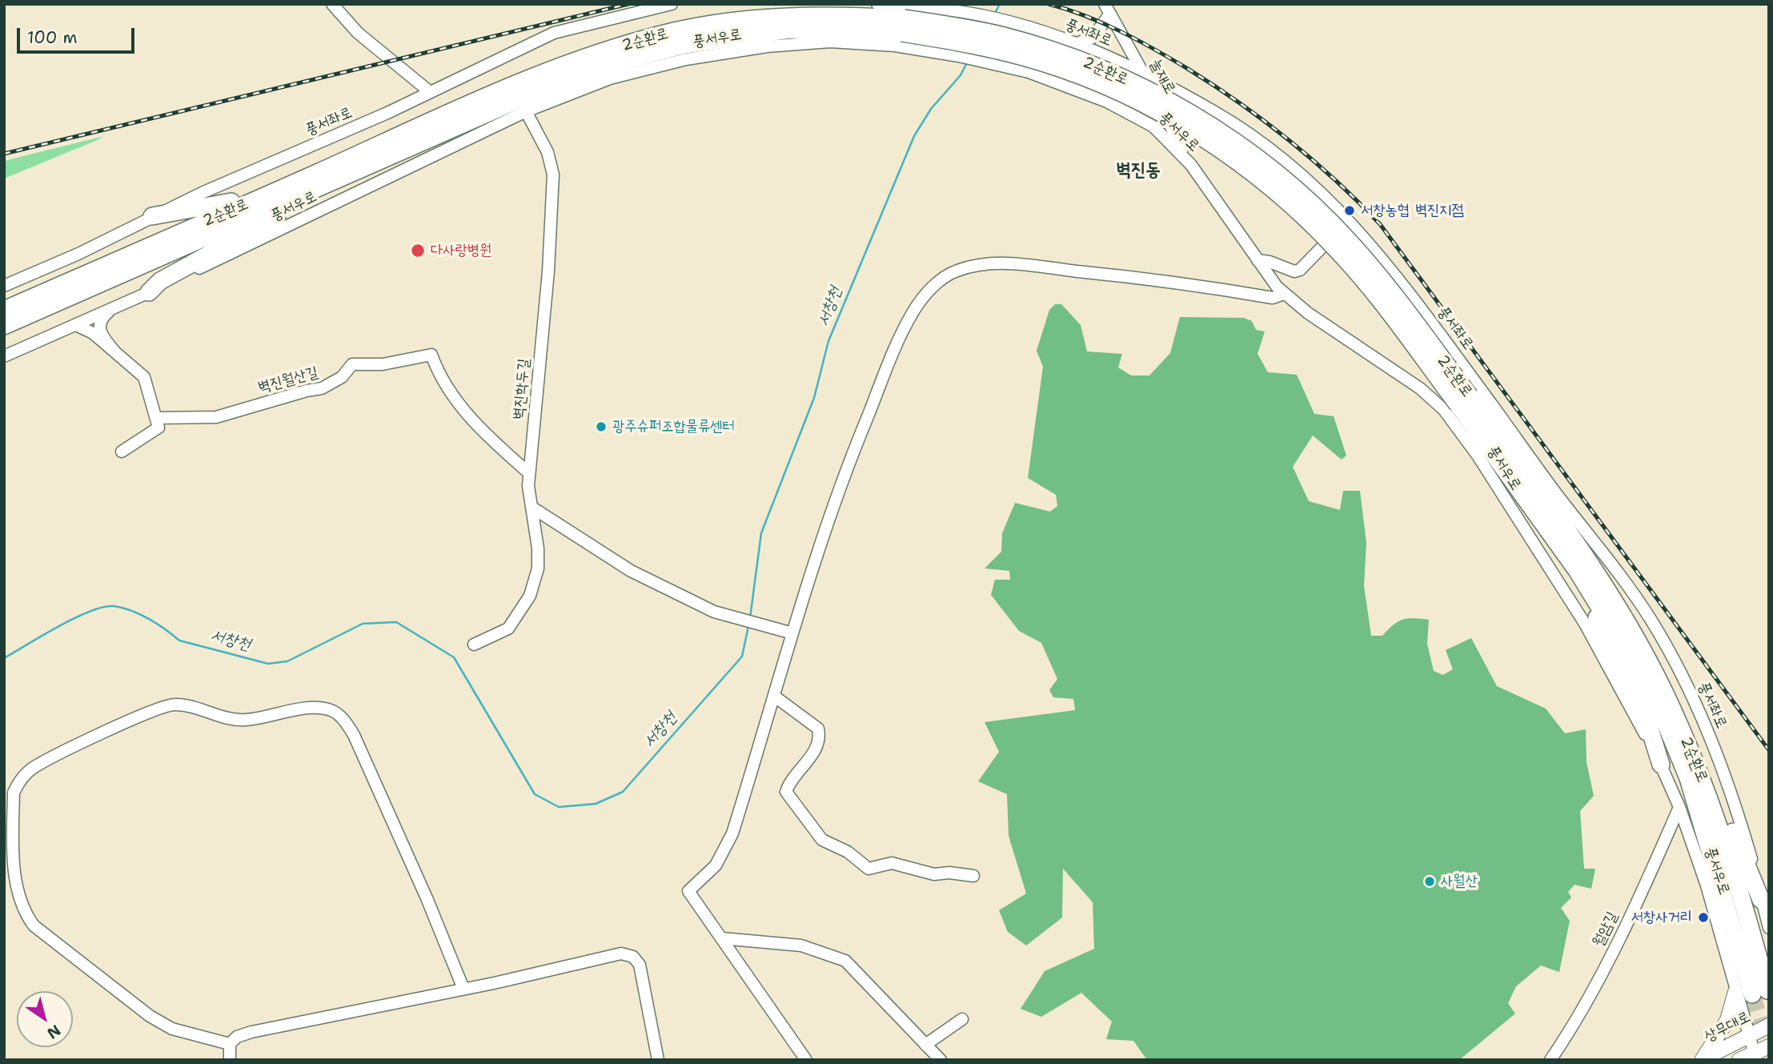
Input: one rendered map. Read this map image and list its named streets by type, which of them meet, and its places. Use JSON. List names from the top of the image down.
{
  "streets": {
    "highway": ["2순환로"],
    "main road": ["상무대로"],
    "street": [
      "풍서좌로",
      "풍서우로",
      "눌재로",
      "벽진월산길",
      "벽진학두길",
      "월암길"
    ]
  },
  "crossings": [
    ["풍서좌로", "눌재로"],
    ["풍서우로", "눌재로"],
    ["풍서우로", "벽진학두길"],
    ["풍서우로", "월암길"],
    ["풍서우로", "상무대로"],
    ["벽진월산길", "벽진학두길"]
  ],
  "districts": ["벽진동"],
  "water": ["서창천"],
  "places": [
    "서창농협 벽진지점",
    "다사랑병원",
    "광주슈퍼조합물류센터",
    "사월산",
    "서창사거리"
  ],
  "scale_bar": "100 m",
  "north": "bottom right"
}
